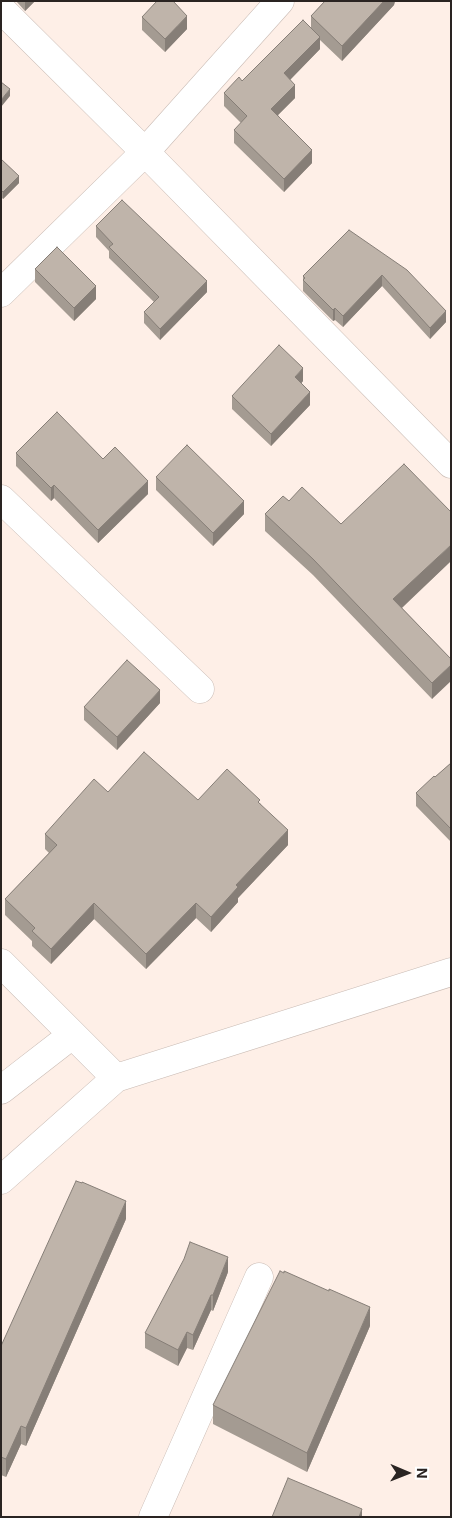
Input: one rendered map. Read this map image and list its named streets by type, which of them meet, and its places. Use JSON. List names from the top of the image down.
{
  "north": "right"
}
